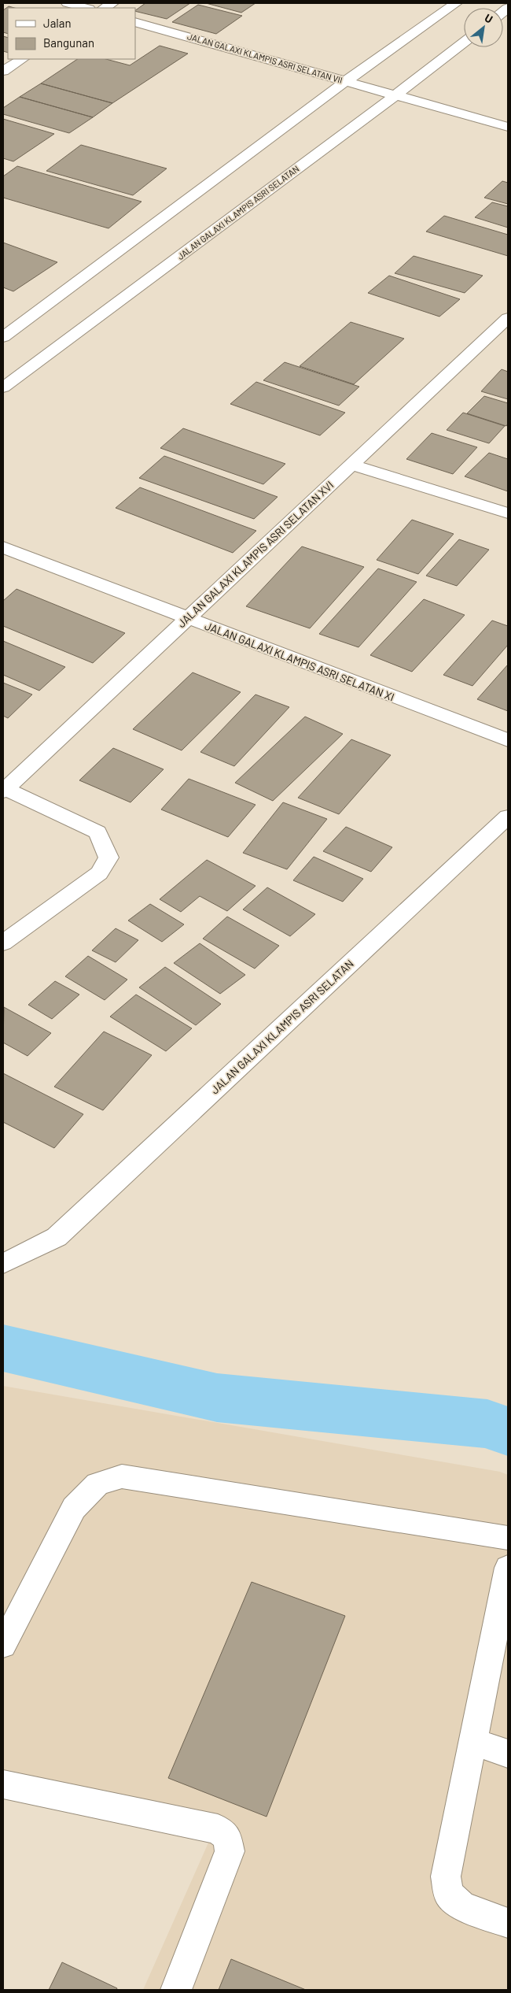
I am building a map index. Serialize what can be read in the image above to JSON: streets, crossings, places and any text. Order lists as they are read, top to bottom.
{
  "streets": {
    "street": [
      "JALAN GALAXI KLAMPIS ASRI SELATAN VII",
      "JALAN GALAXI KLAMPIS ASRI SELATAN",
      "JALAN GALAXI KLAMPIS ASRI SELATAN XVI",
      "JALAN GALAXI KLAMPIS ASRI SELATAN XI"
    ]
  },
  "crossings": [
    ["JALAN GALAXI KLAMPIS ASRI SELATAN VII", "JALAN GALAXI KLAMPIS ASRI SELATAN"],
    ["JALAN GALAXI KLAMPIS ASRI SELATAN XVI", "JALAN GALAXI KLAMPIS ASRI SELATAN XI"]
  ],
  "legend": ["Jalan", "Bangunan"],
  "north": "top right"
}
